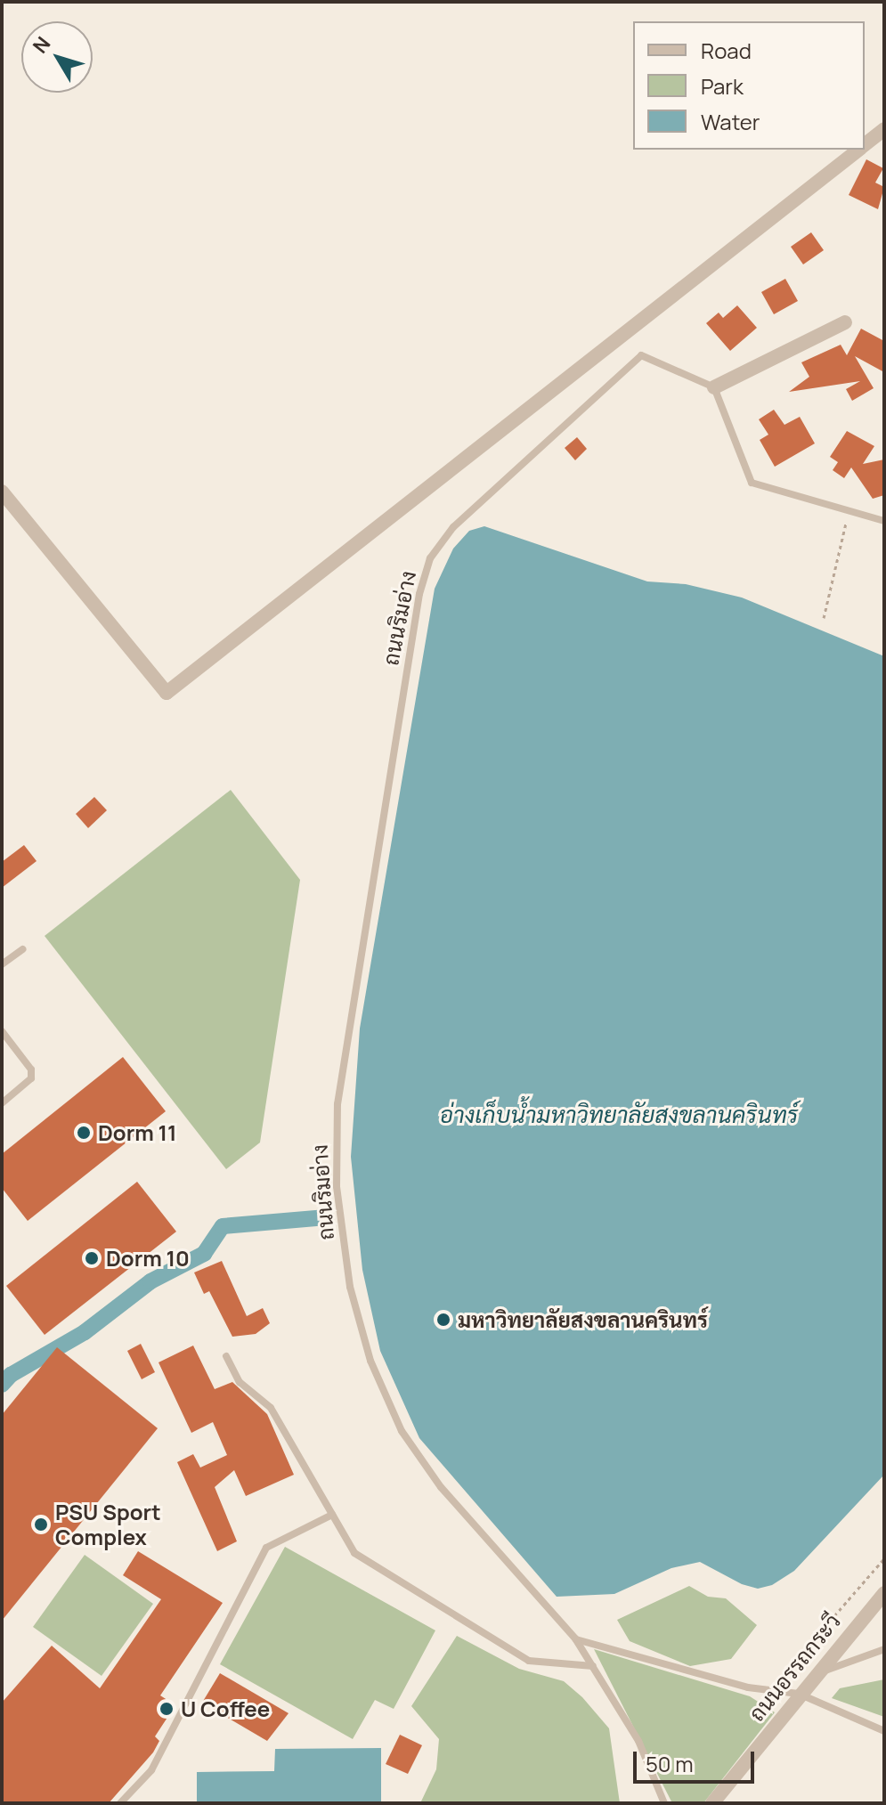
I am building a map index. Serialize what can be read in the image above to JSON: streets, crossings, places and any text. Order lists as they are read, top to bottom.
{
  "streets": {
    "street": ["ถนนอรรถกระวี"],
    "lane": ["ถนนริมอ่าง"]
  },
  "water": ["อ่างเก็บน้ำมหาวิทยาลัยสงขลานครินทร์"],
  "places": [
    "Dorm 11",
    "Dorm 10",
    "มหาวิทยาลัยสงขลานครินทร์",
    "PSU Sport Complex",
    "U Coffee"
  ],
  "legend": ["Road", "Park", "Water"],
  "scale_bar": "50 m",
  "north": "top left"
}
